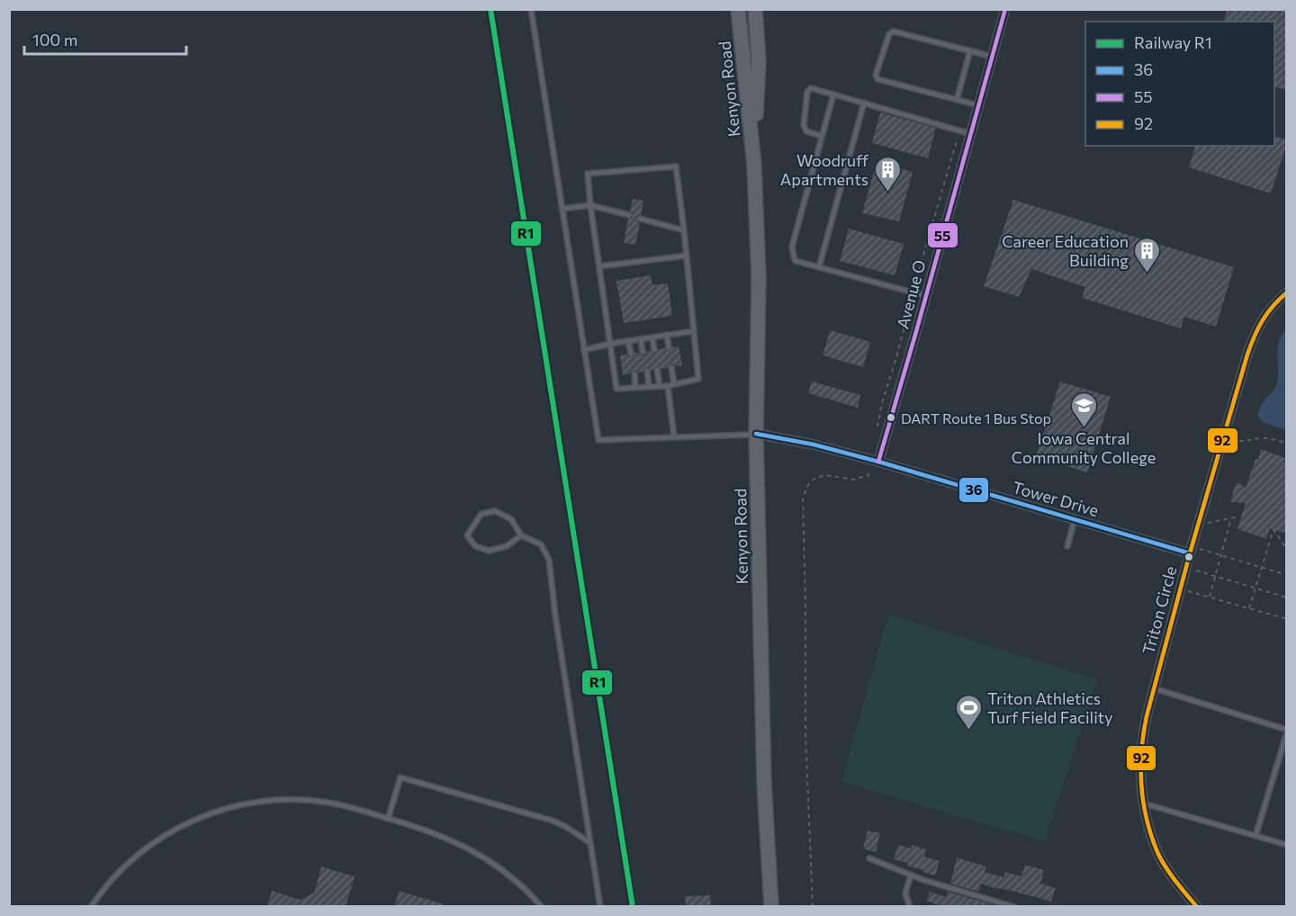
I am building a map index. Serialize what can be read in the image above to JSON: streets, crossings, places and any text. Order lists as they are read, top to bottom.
{
  "streets": {
    "main road": ["Kenyon Road"],
    "street": ["Avenue O", "Tower Drive", "Triton Circle"]
  },
  "crossings": [
    ["Kenyon Road", "Tower Drive"],
    ["Avenue O", "Tower Drive"],
    ["Tower Drive", "Triton Circle"]
  ],
  "places": {
    "building": ["Woodruff Apartments", "Career Education Building"],
    "other": ["DART Route 1 Bus Stop"],
    "school or university": ["Iowa Central Community College"],
    "sports": ["Triton Athletics Turf Field Facility"]
  },
  "lines": [
    "rail line R1",
    "transit line 55",
    "transit line 92",
    "transit line 36"
  ],
  "legend": [
    "Railway R1",
    "36",
    "55",
    "92"
  ],
  "scale_bar": "100 m"
}
